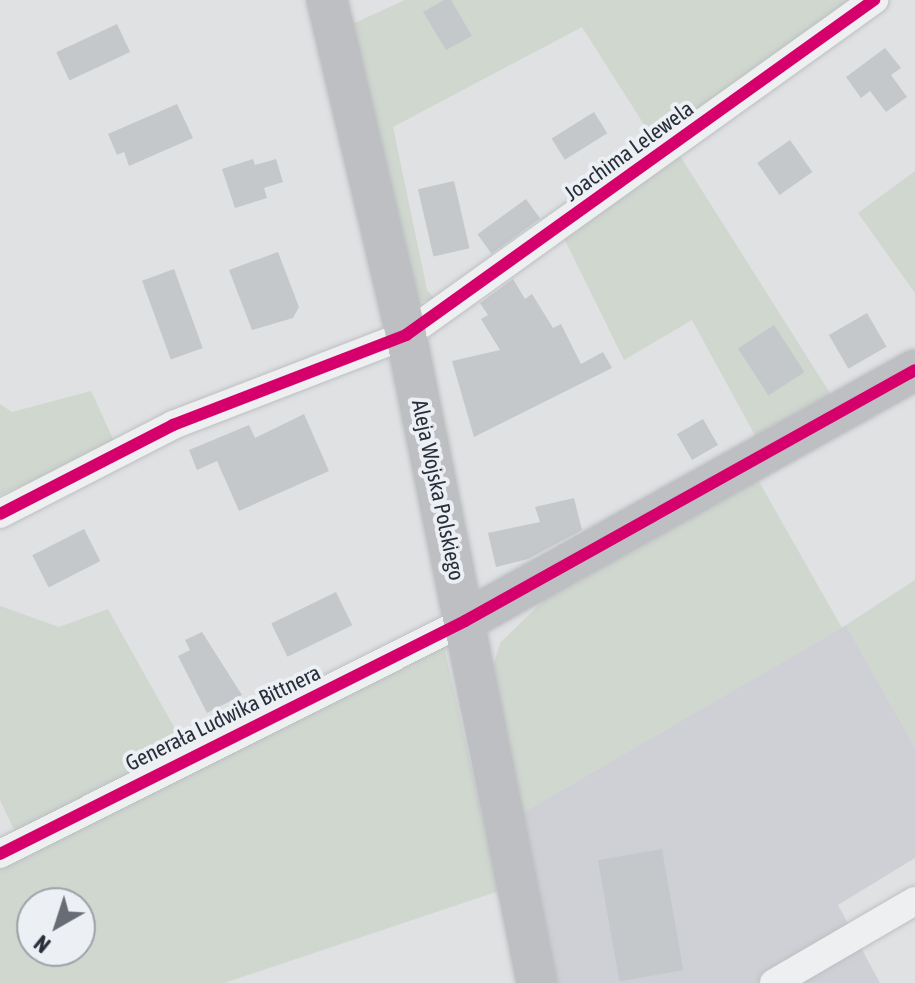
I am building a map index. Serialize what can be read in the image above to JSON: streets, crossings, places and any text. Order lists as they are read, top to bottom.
{
  "streets": {
    "street": ["Joachima Lelewela", "Aleja Wojska Polskiego", "Generała Ludwika Bittnera"]
  },
  "crossings": [
    ["Joachima Lelewela", "Aleja Wojska Polskiego"],
    ["Aleja Wojska Polskiego", "Generała Ludwika Bittnera"]
  ],
  "north": "bottom left"
}
